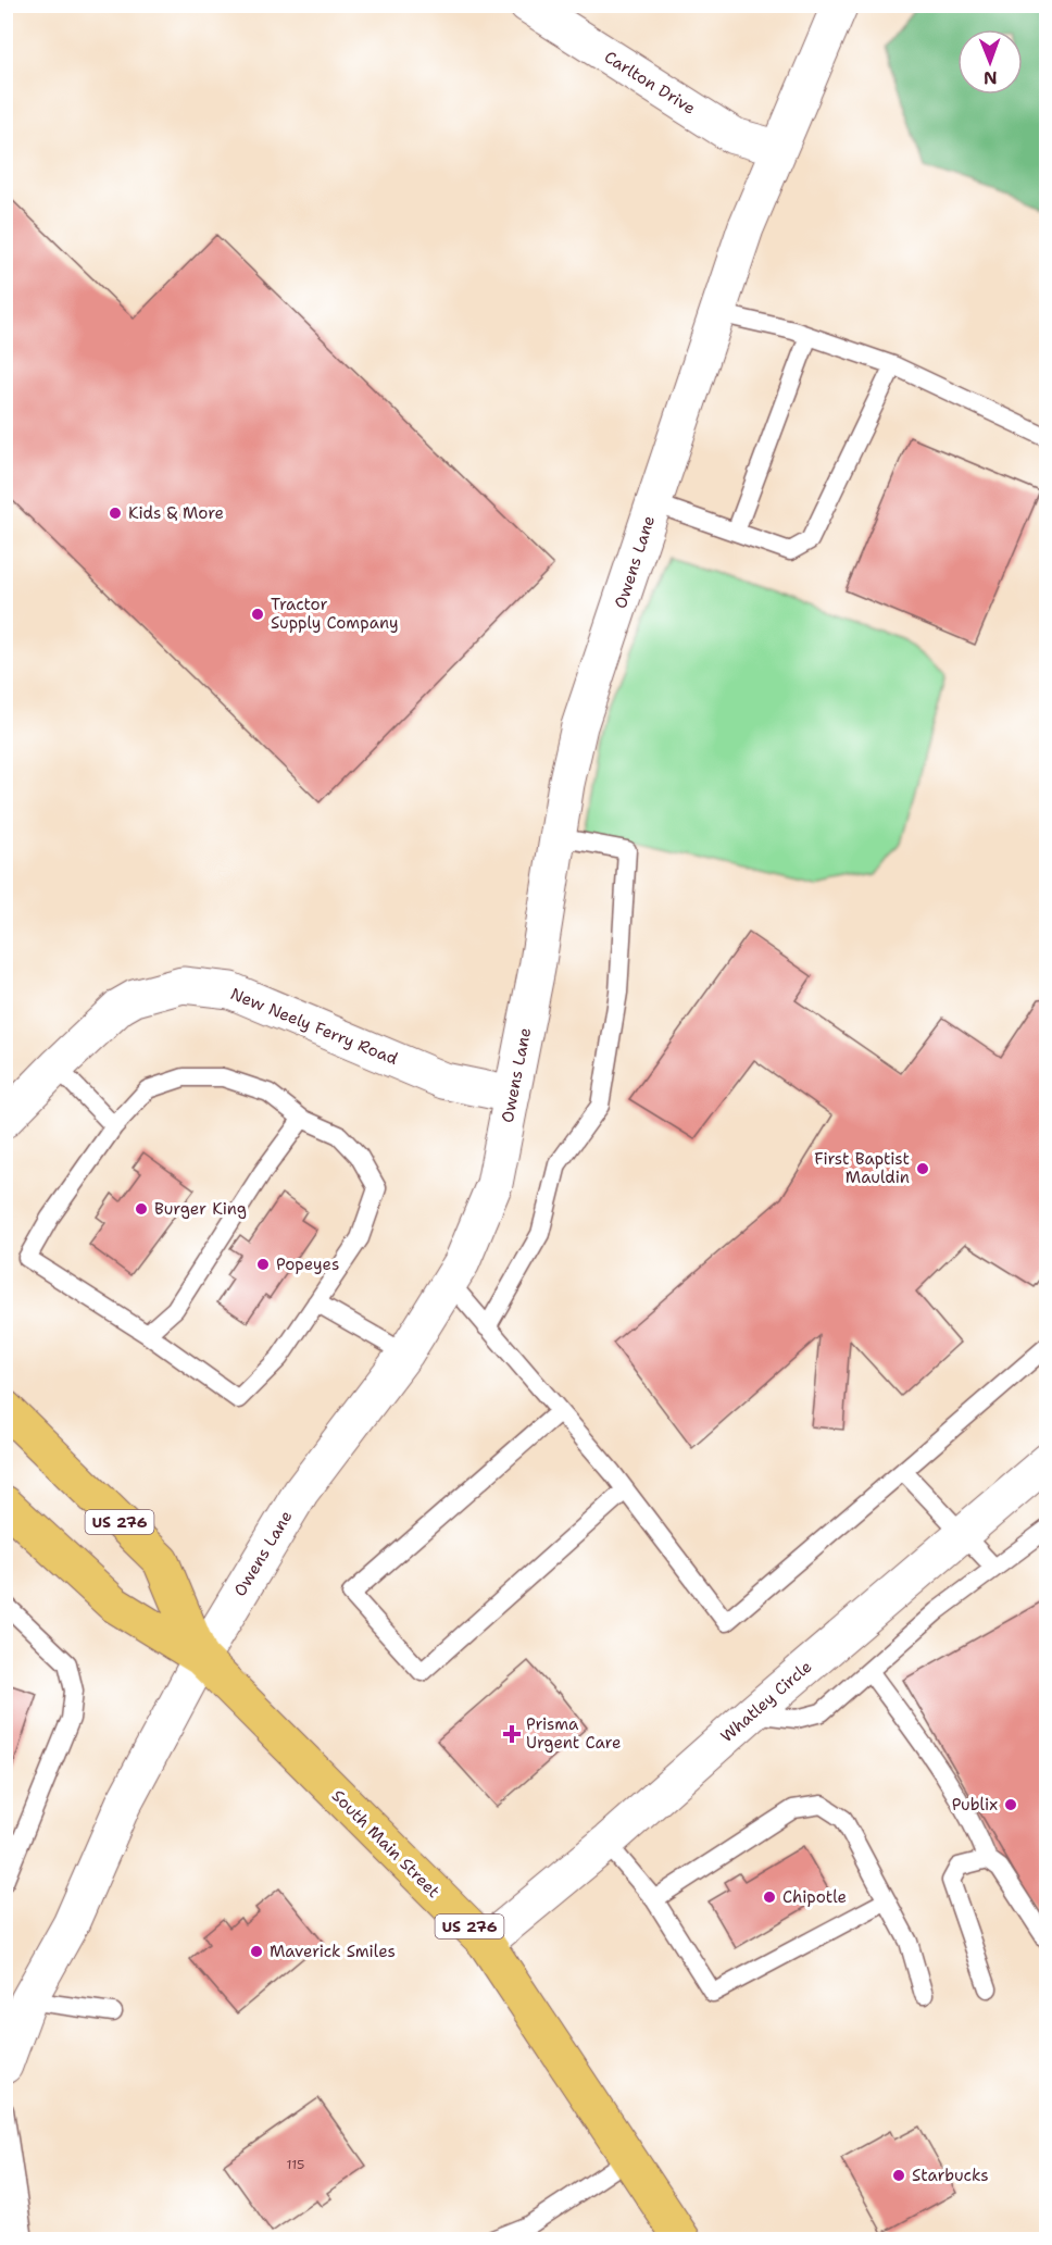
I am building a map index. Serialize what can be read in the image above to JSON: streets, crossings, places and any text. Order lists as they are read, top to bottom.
{
  "streets": {
    "main road": ["US 276", "South Main Street"],
    "street": [
      "Carlton Drive",
      "Owens Lane",
      "New Neely Ferry Road",
      "Whatley Circle"
    ]
  },
  "crossings": [
    ["Carlton Drive", "Owens Lane"],
    ["Owens Lane", "New Neely Ferry Road"],
    ["Owens Lane", "South Main Street"],
    ["Whatley Circle", "South Main Street"]
  ],
  "places": {
    "other": [
      "Kids & More",
      "Tractor Supply Company",
      "First Baptist Mauldin",
      "Burger King",
      "Popeyes",
      "Publix",
      "Chipotle",
      "Maverick Smiles",
      "Starbucks"
    ],
    "health": ["Prisma Urgent Care"]
  },
  "house_numbers": ["115"],
  "north": "bottom"
}
